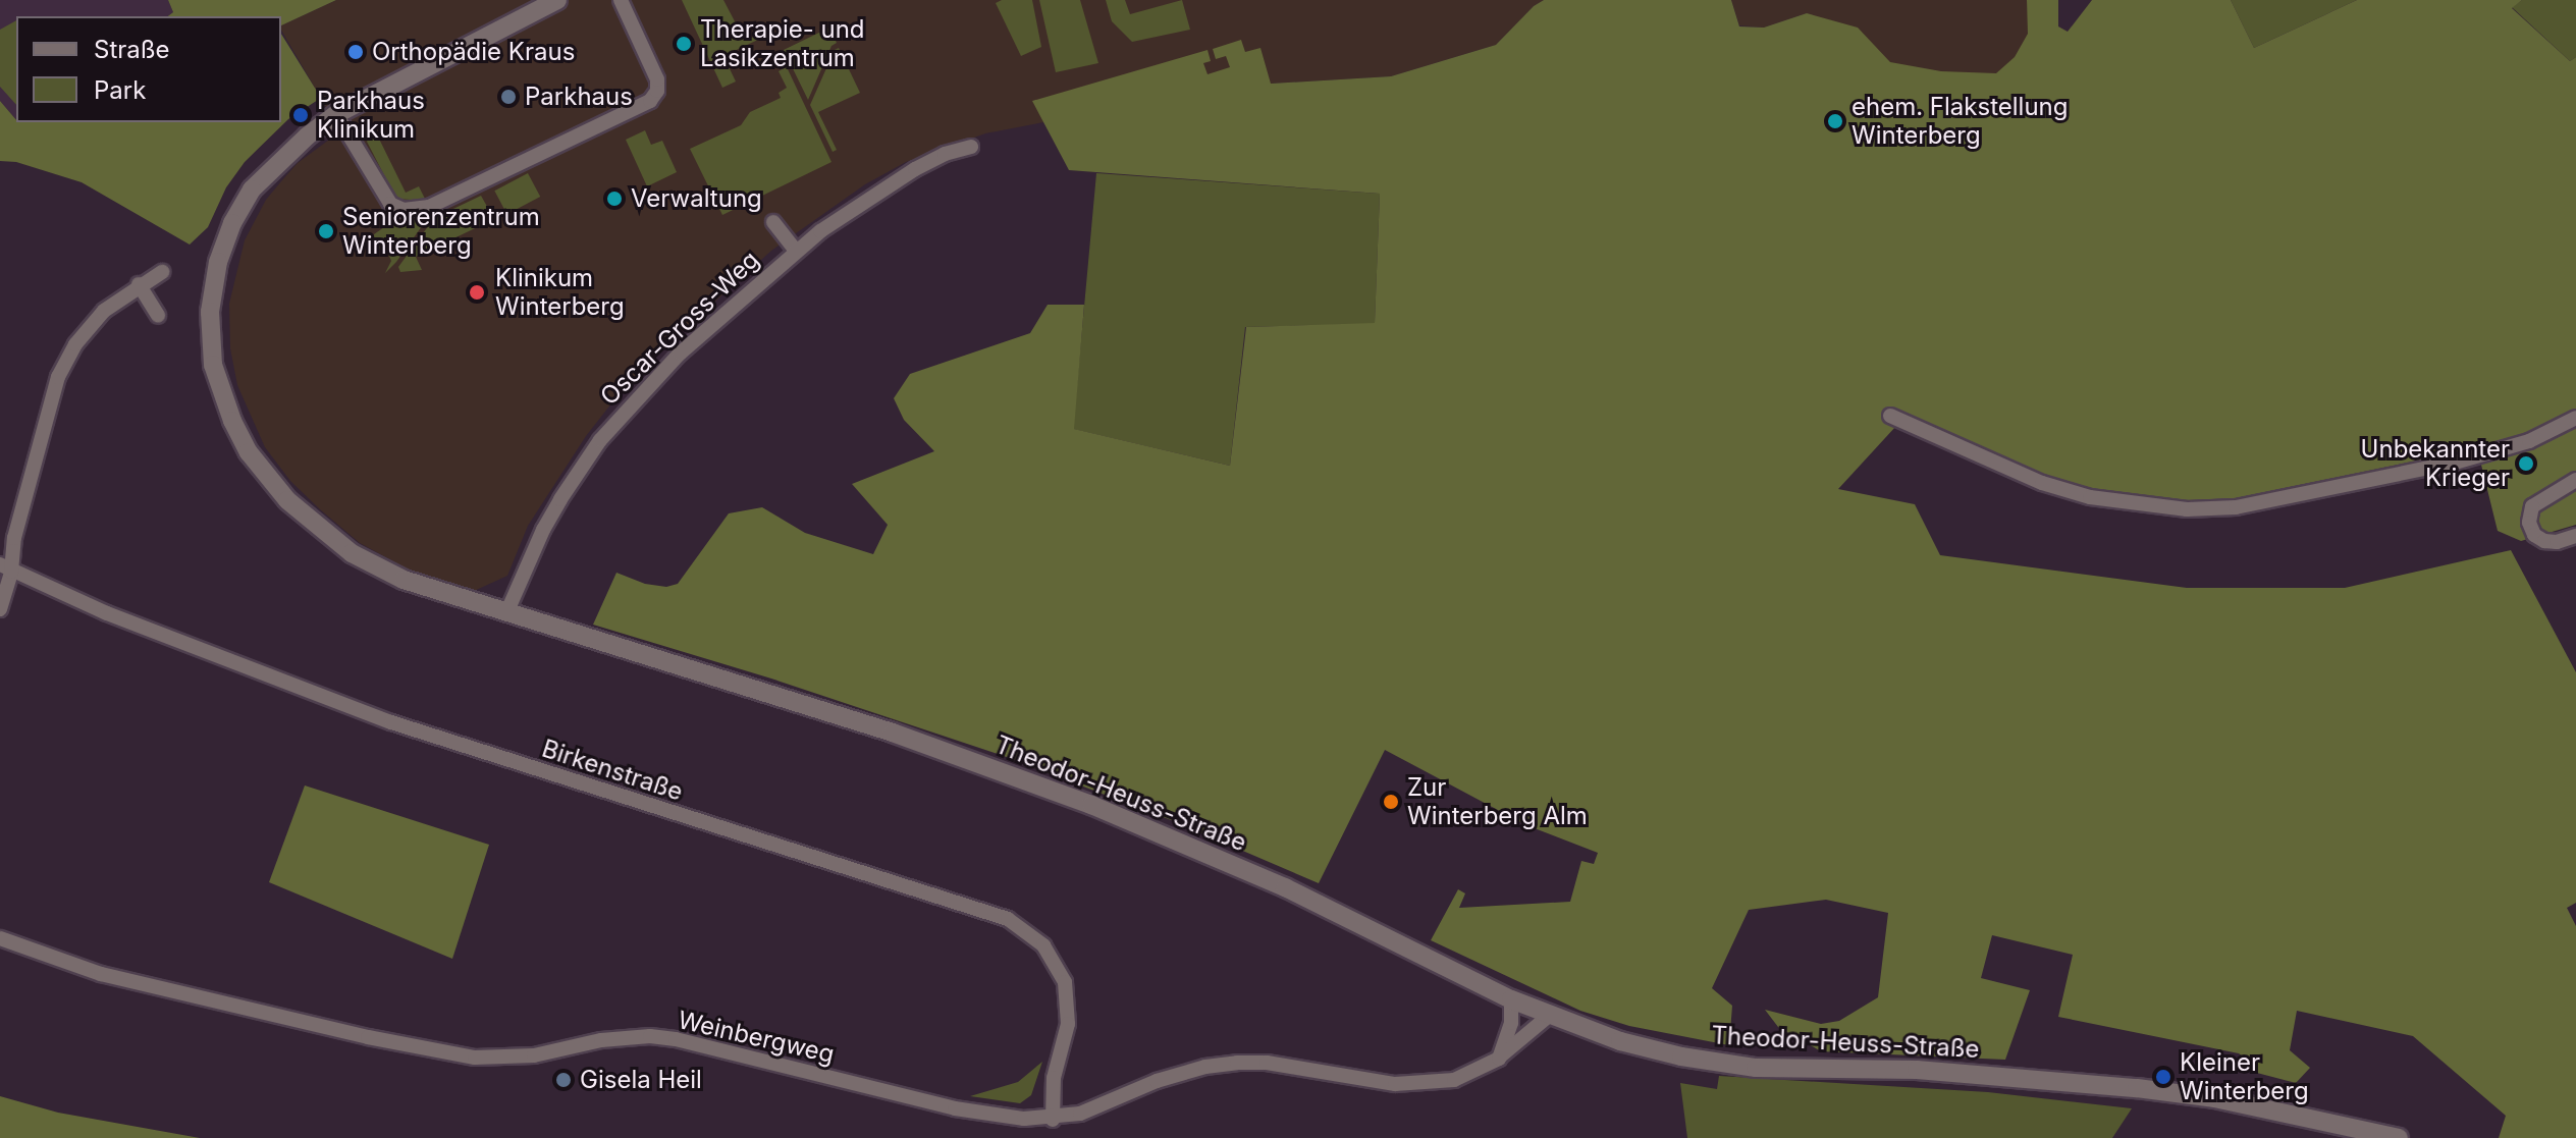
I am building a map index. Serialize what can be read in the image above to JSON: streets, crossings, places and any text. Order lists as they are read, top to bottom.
{
  "streets": {
    "street": [
      "Oscar-Gross-Weg",
      "Birkenstraße",
      "Theodor-Heuss-Straße",
      "Weinbergweg"
    ]
  },
  "crossings": [
    ["Oscar-Gross-Weg", "Theodor-Heuss-Straße"],
    ["Birkenstraße", "Weinbergweg"],
    ["Theodor-Heuss-Straße", "Weinbergweg"]
  ],
  "places": [
    "Therapie- und Lasikzentrum",
    "Orthopädie Kraus",
    "Parkhaus",
    "Parkhaus Klinikum",
    "ehem. Flakstellung Winterberg",
    "Verwaltung",
    "Seniorenzentrum Winterberg",
    "Klinikum Winterberg",
    "Unbekannter Krieger",
    "Zur Winterberg Alm",
    "Kleiner Winterberg",
    "Gisela Heil"
  ],
  "legend": ["Straße", "Park"]
}
